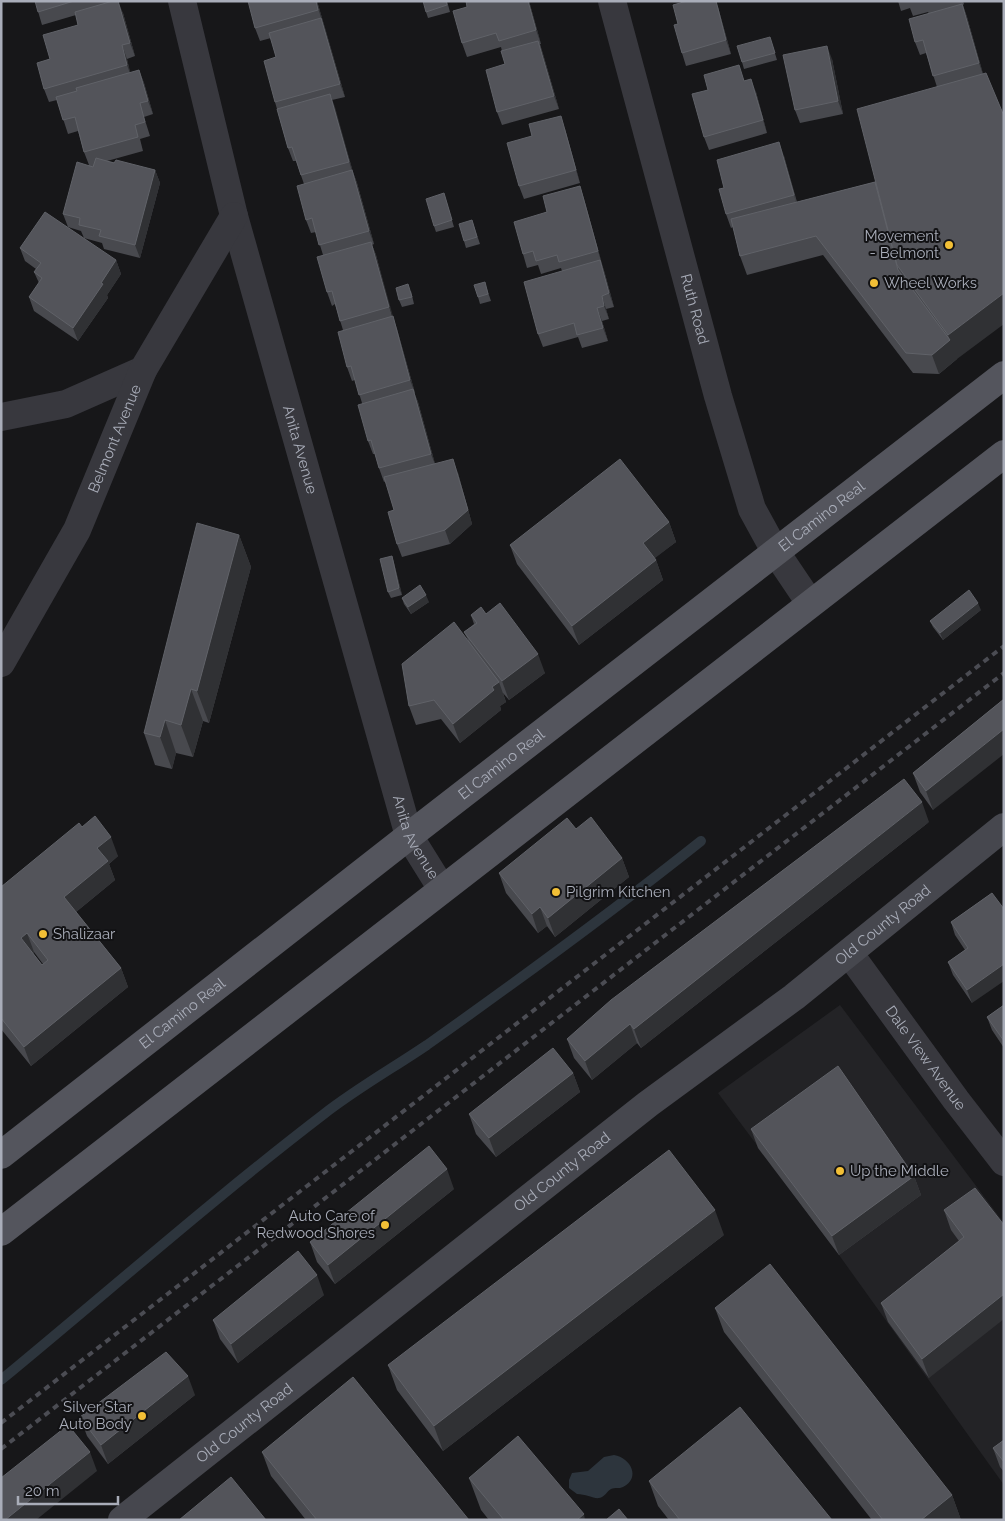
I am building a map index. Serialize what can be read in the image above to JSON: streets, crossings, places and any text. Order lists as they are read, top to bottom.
{
  "streets": {
    "main road": ["El Camino Real"],
    "street": [
      "Ruth Road",
      "Belmont Avenue",
      "Anita Avenue",
      "Old County Road",
      "Dale View Avenue"
    ]
  },
  "crossings": [
    ["Ruth Road", "El Camino Real"],
    ["Belmont Avenue", "Anita Avenue"],
    ["Anita Avenue", "El Camino Real"],
    ["Old County Road", "Dale View Avenue"]
  ],
  "places": [
    "Movement - Belmont",
    "Wheel Works",
    "Pilgrim Kitchen",
    "Shalizaar",
    "Up the Middle",
    "Auto Care of Redwood Shores",
    "Silver Star Auto Body"
  ],
  "scale_bar": "20 m"
}
